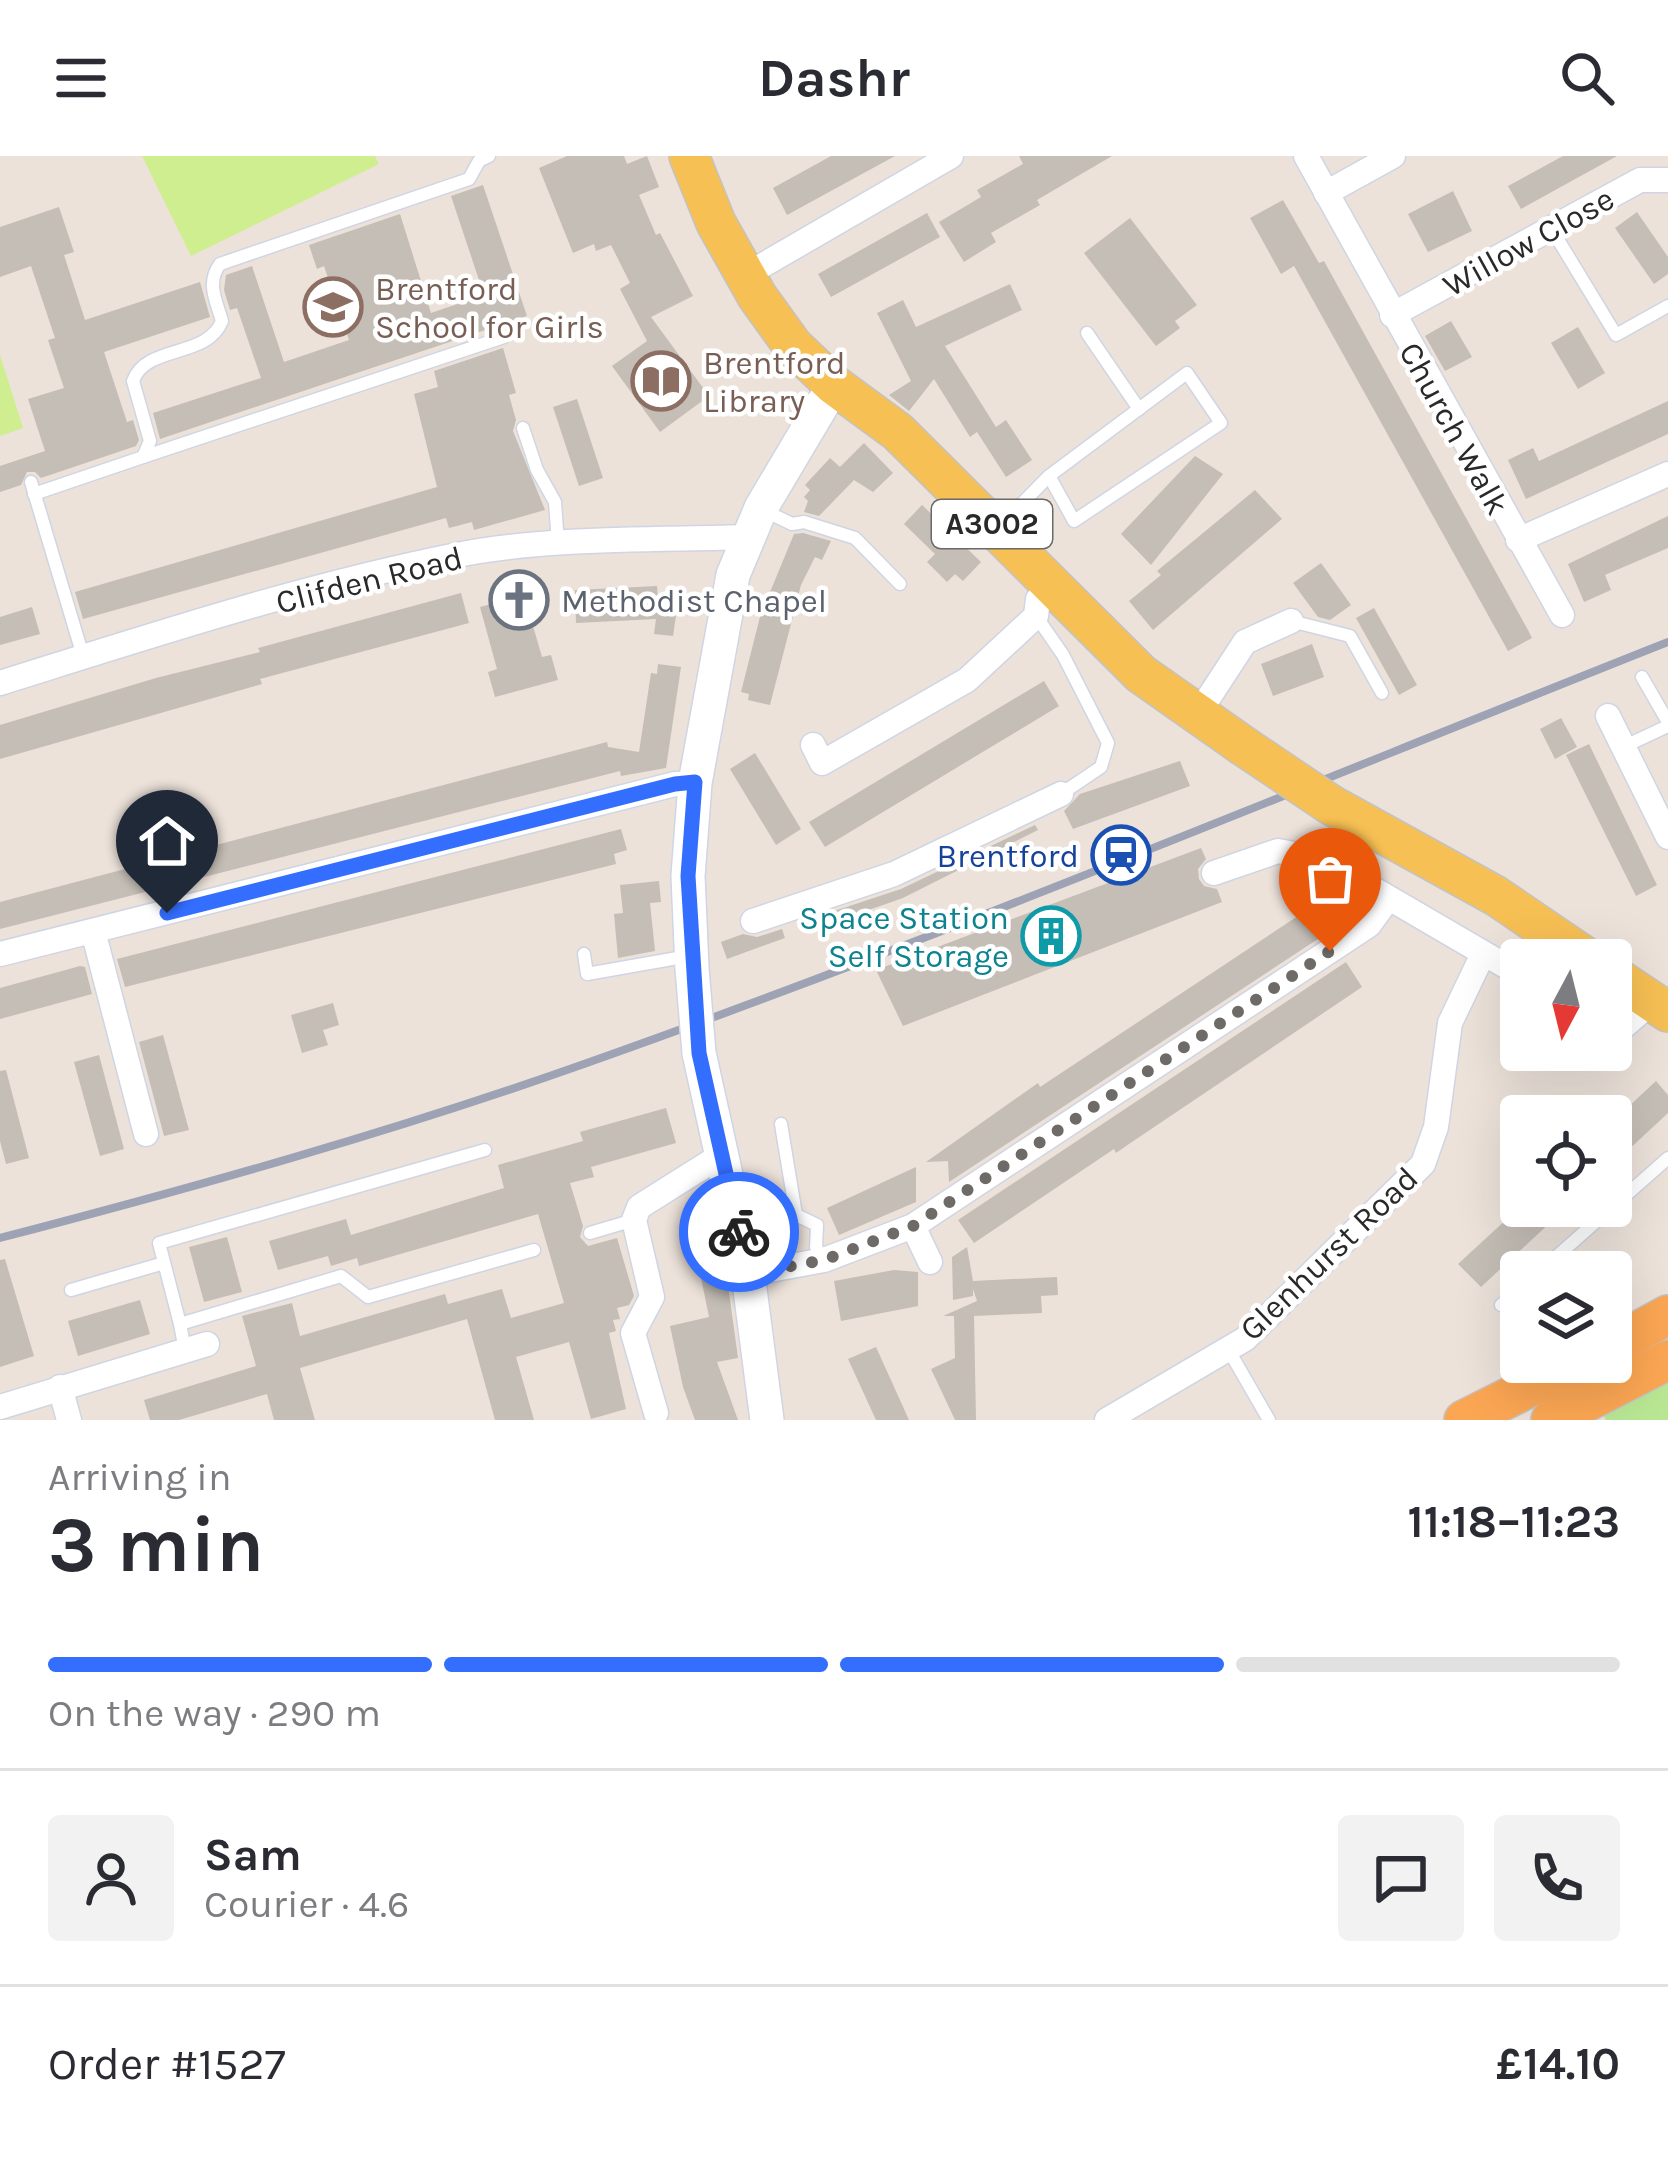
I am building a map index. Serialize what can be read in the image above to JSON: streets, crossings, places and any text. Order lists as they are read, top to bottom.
{
  "streets": {
    "main road": ["A3002"],
    "street": [
      "Willow Close",
      "Church Walk",
      "Clifden Road",
      "Glenhurst Road"
    ]
  },
  "crossings": [
    ["Willow Close", "Church Walk"]
  ],
  "places": {
    "school or university": ["Brentford School for Girls"],
    "library": ["Brentford Library"],
    "church": ["Methodist Chapel"],
    "station": ["Brentford"],
    "building": ["Space Station Self Storage"]
  },
  "north": "bottom",
  "page": {
    "header": "Dashr",
    "heading": ["3 min", "Arriving in", "11:18–11:23"],
    "panel": [
      "Sam",
      "Courier · 4.6",
      "Order #1527",
      "£14.10"
    ],
    "bar": "On the way · 290 m"
  }
}
